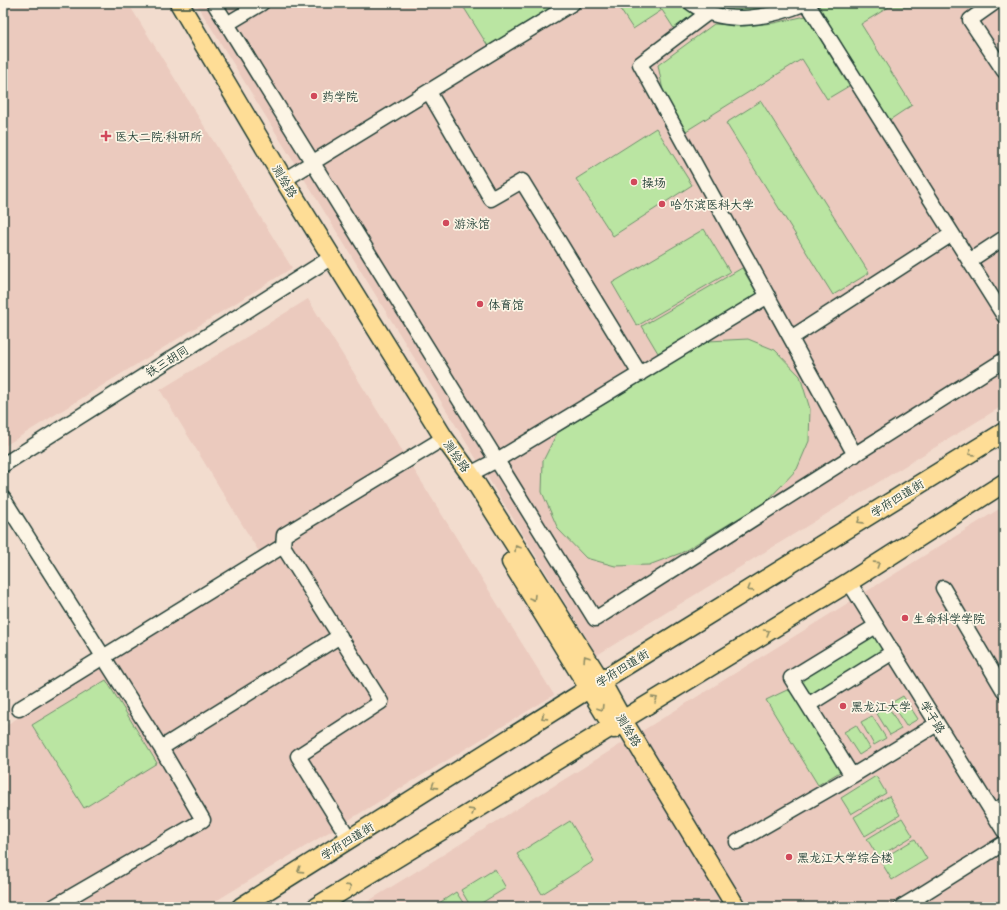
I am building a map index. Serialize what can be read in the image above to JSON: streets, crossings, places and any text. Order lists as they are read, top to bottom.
{
  "streets": {
    "main road": ["测绘路", "学府四道街"],
    "street": ["铁三胡同", "学子路"]
  },
  "crossings": [
    ["测绘路", "铁三胡同"],
    ["测绘路", "学府四道街"]
  ],
  "places": {
    "other": [
      "药学院",
      "操场",
      "哈尔滨医科大学",
      "游泳馆",
      "体育馆",
      "生命科学学院",
      "黑龙江大学",
      "黑龙江大学综合楼"
    ],
    "health": ["医大二院·科研所"]
  }
}
